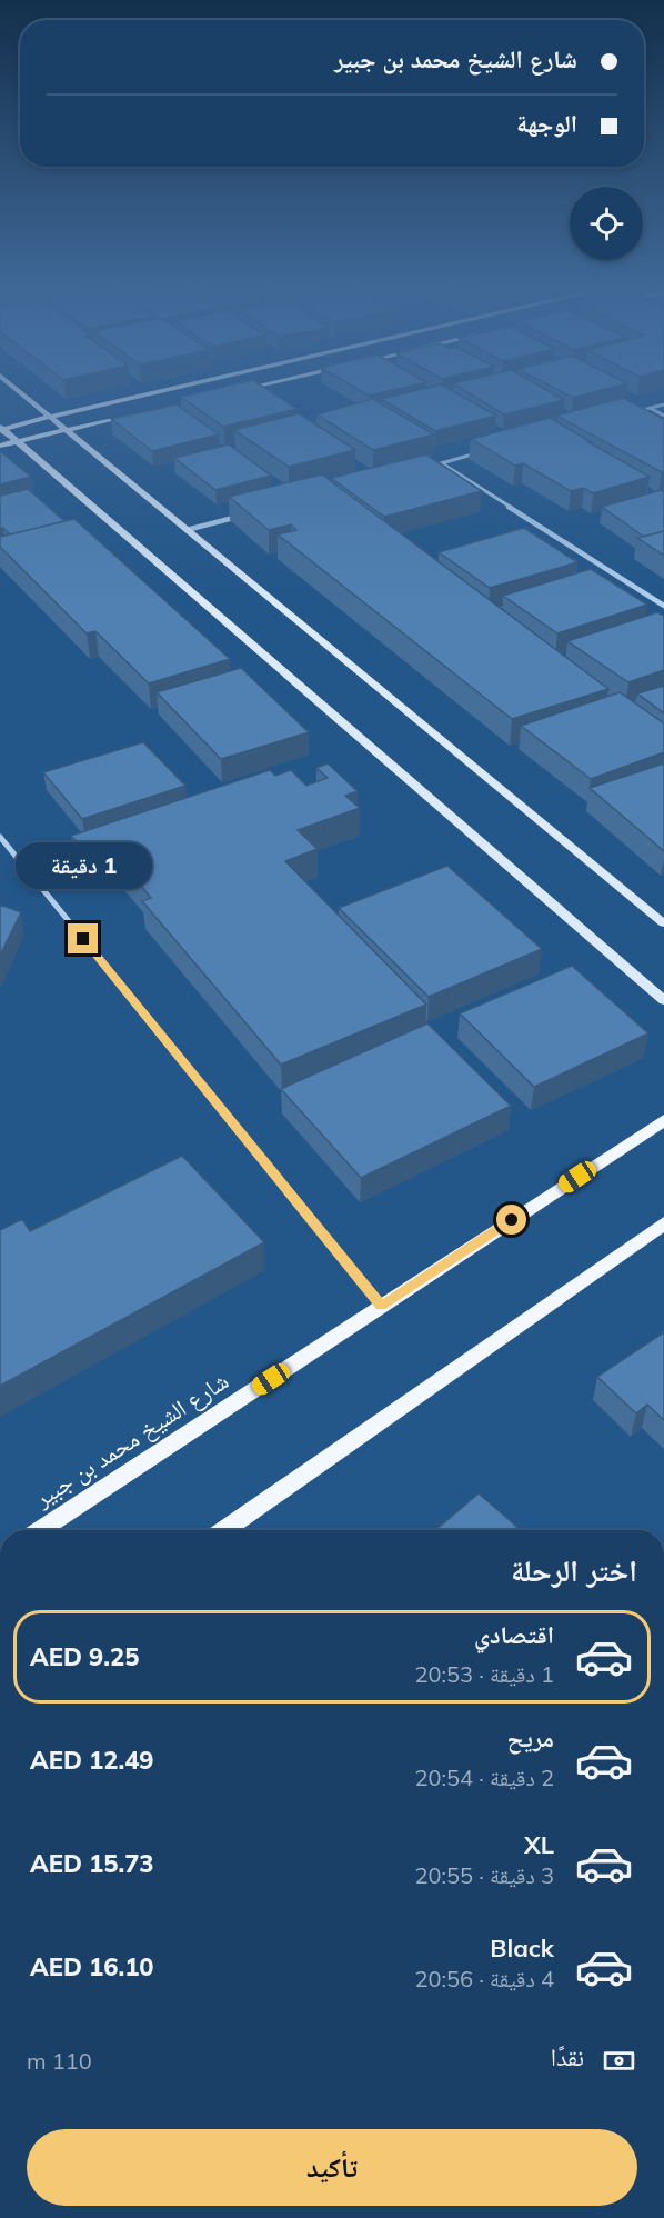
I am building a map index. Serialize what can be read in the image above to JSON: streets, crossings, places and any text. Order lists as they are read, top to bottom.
{
  "streets": {
    "main road": ["شارع الشيخ محمد بن جبير"]
  },
  "page": {
    "banner": ["شارع الشيخ محمد بن جبير", "الوجهة"],
    "bubble": "1 دقيقة",
    "heading": "اختر الرحلة",
    "list": [
      {
        "name": "اقتصادي",
        "note": "1 دقيقة · 20:53",
        "value": "AED 9.25"
      },
      {
        "name": "مريح",
        "note": "2 دقيقة · 20:54",
        "value": "AED 12.49"
      },
      {
        "name": "XL",
        "note": "3 دقيقة · 20:55",
        "value": "AED 15.73"
      },
      {
        "name": "Black",
        "note": "4 دقيقة · 20:56",
        "value": "AED 16.10"
      }
    ],
    "pay": ["نقدًا", "110 m"],
    "buttons": "تأكيد"
  }
}
